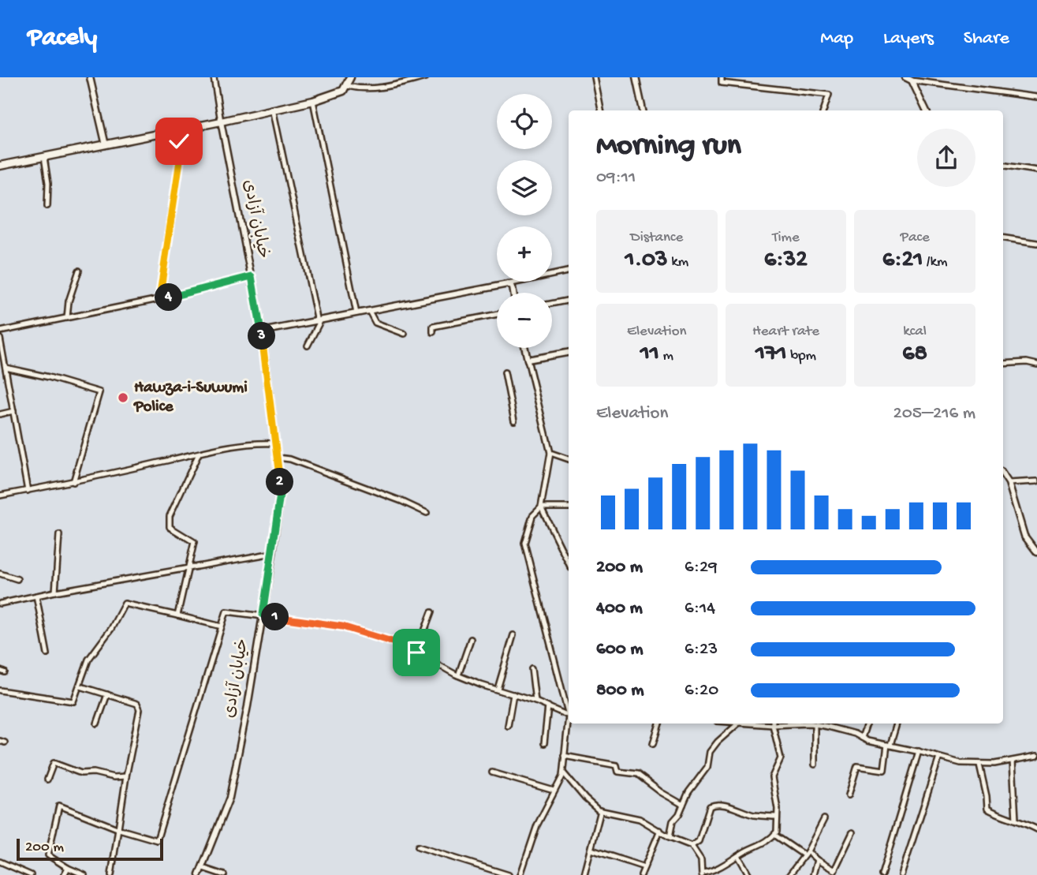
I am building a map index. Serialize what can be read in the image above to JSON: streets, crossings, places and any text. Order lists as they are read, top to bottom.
{
  "streets": {
    "street": ["خیابان آزادی"]
  },
  "places": ["Hawza-i-Suwumi Police"],
  "scale_bar": "200 m",
  "page": {
    "header": "Pacely",
    "nav": ["Map", "Layers", "Share"],
    "map_buttons": ["+", "−"],
    "heading": ["Morning run", "09:11"],
    "stats": [
      ["Distance", "1.03 km"],
      ["Time", "6:32"],
      ["Pace", "6:21 /km"],
      ["Elevation", "11 m"],
      ["Heart rate", "171 bpm"],
      ["kcal", "68"]
    ],
    "pins": [
      "4",
      "3",
      "2",
      "1"
    ],
    "chart": ["Elevation", "205–216 m"],
    "list": [
      {
        "name": "200 m",
        "note": "6:29"
      },
      {
        "name": "400 m",
        "note": "6:14"
      },
      {
        "name": "600 m",
        "note": "6:23"
      },
      {
        "name": "800 m",
        "note": "6:20"
      }
    ],
    "scale": "200 m"
  }
}
